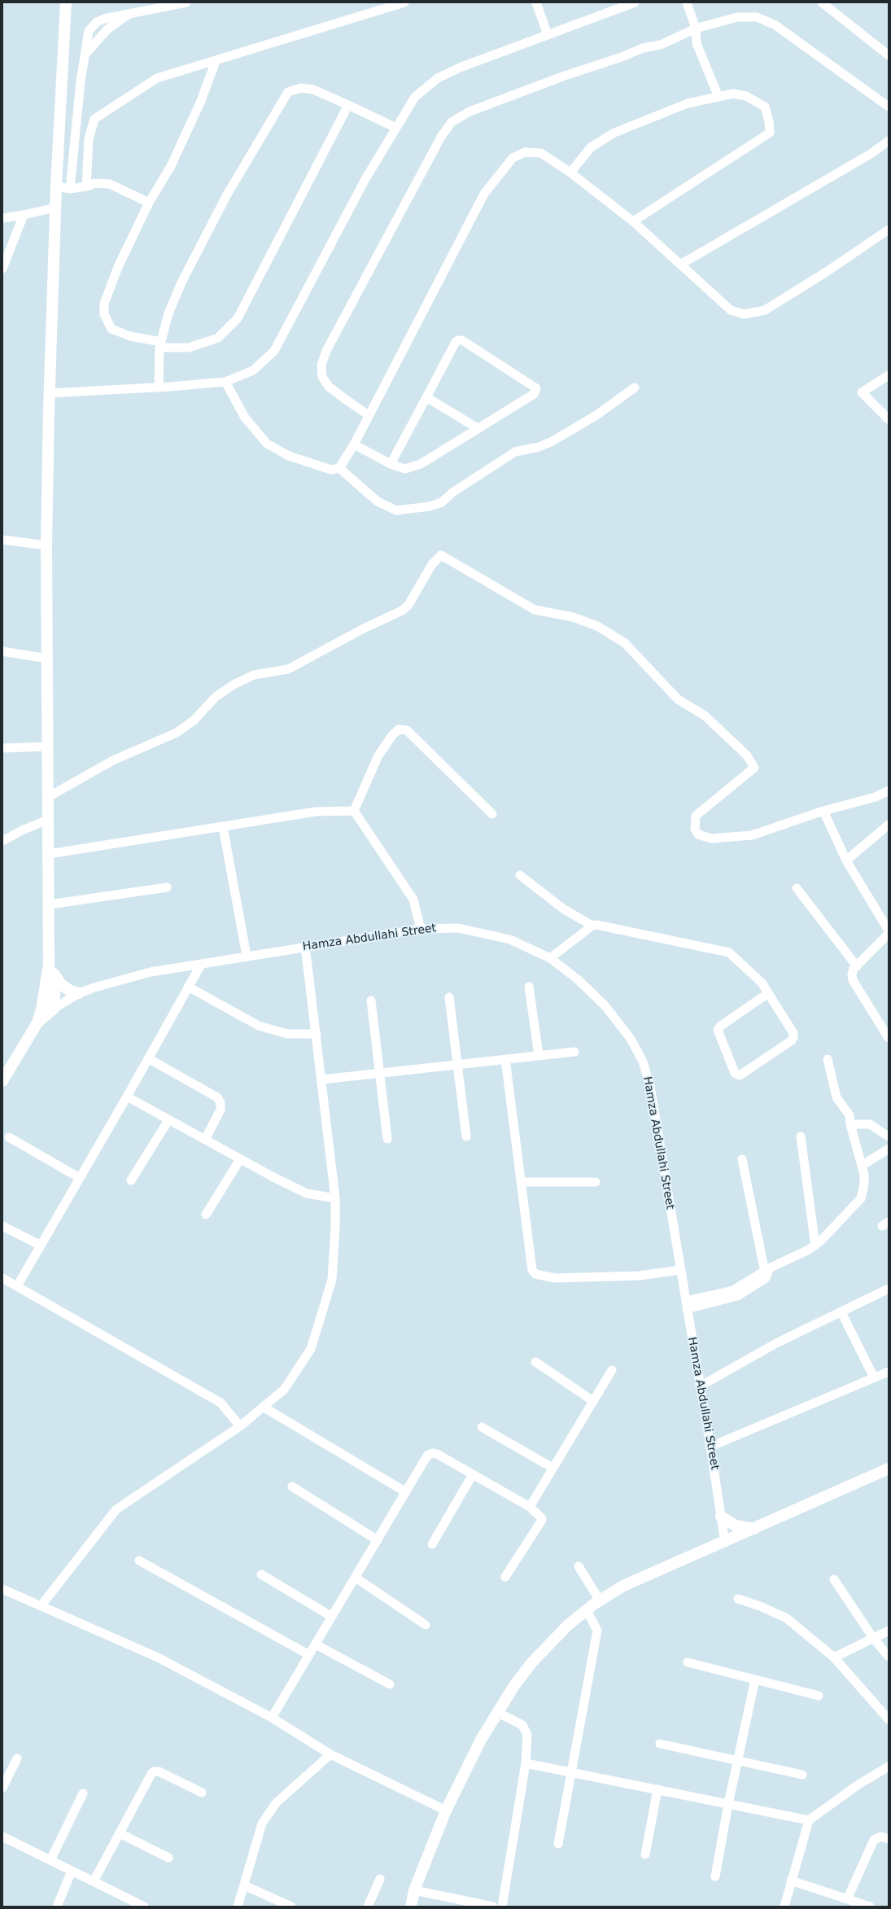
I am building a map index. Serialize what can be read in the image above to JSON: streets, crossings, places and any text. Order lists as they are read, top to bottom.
{
  "streets": {
    "street": ["Hamza Abdullahi Street"]
  }
}
